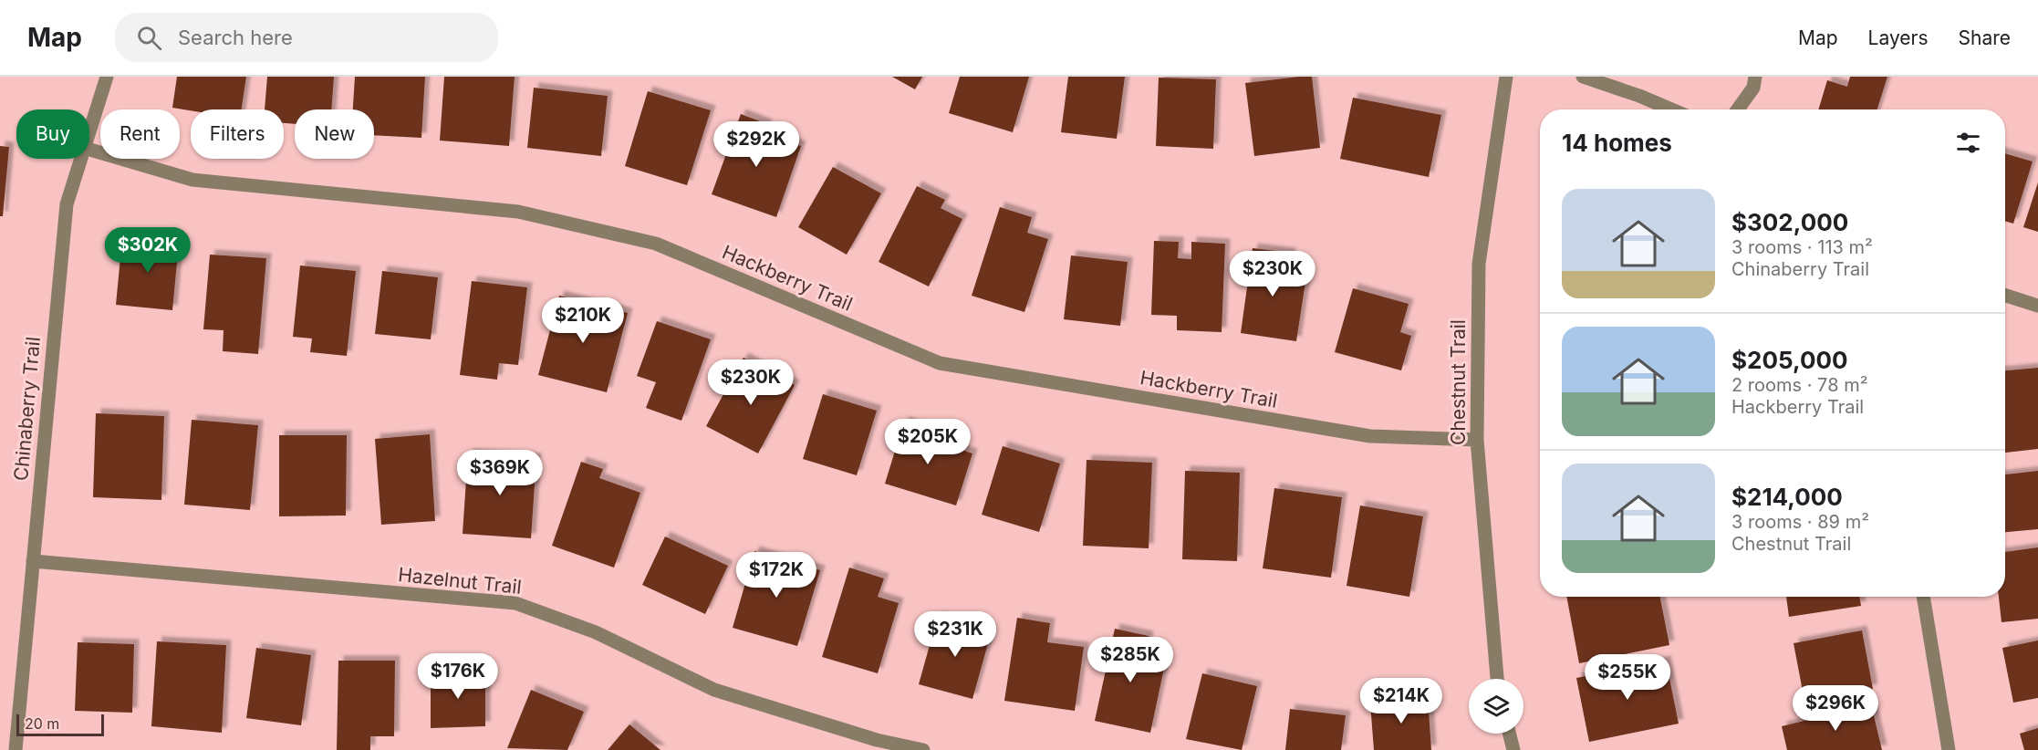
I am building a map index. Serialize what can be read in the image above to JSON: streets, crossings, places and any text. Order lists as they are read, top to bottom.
{
  "streets": {
    "street": [
      "Hackberry Trail",
      "Chestnut Trail",
      "Chinaberry Trail",
      "Hazelnut Trail"
    ]
  },
  "crossings": [
    ["Hackberry Trail", "Chestnut Trail"],
    ["Chinaberry Trail", "Hazelnut Trail"]
  ],
  "scale_bar": "20 m",
  "page": {
    "header": "Map",
    "search": "Search here",
    "nav": ["Map", "Layers", "Share"],
    "chip": [
      "Buy",
      "Rent",
      "Filters",
      "New"
    ],
    "heading": "14 homes",
    "price": [
      "$292K",
      "$302K",
      "$230K",
      "$210K",
      "$230K",
      "$205K",
      "$369K",
      "$172K",
      "$231K",
      "$285K",
      "$176K",
      "$255K",
      "$214K",
      "$296K"
    ],
    "list": [
      {
        "name": "$302,000",
        "note": "3 rooms · 113 m² · Chinaberry Trail"
      },
      {
        "name": "$205,000",
        "note": "2 rooms · 78 m² · Hackberry Trail"
      },
      {
        "name": "$214,000",
        "note": "3 rooms · 89 m² · Chestnut Trail"
      }
    ],
    "scale": "20 m"
  }
}
